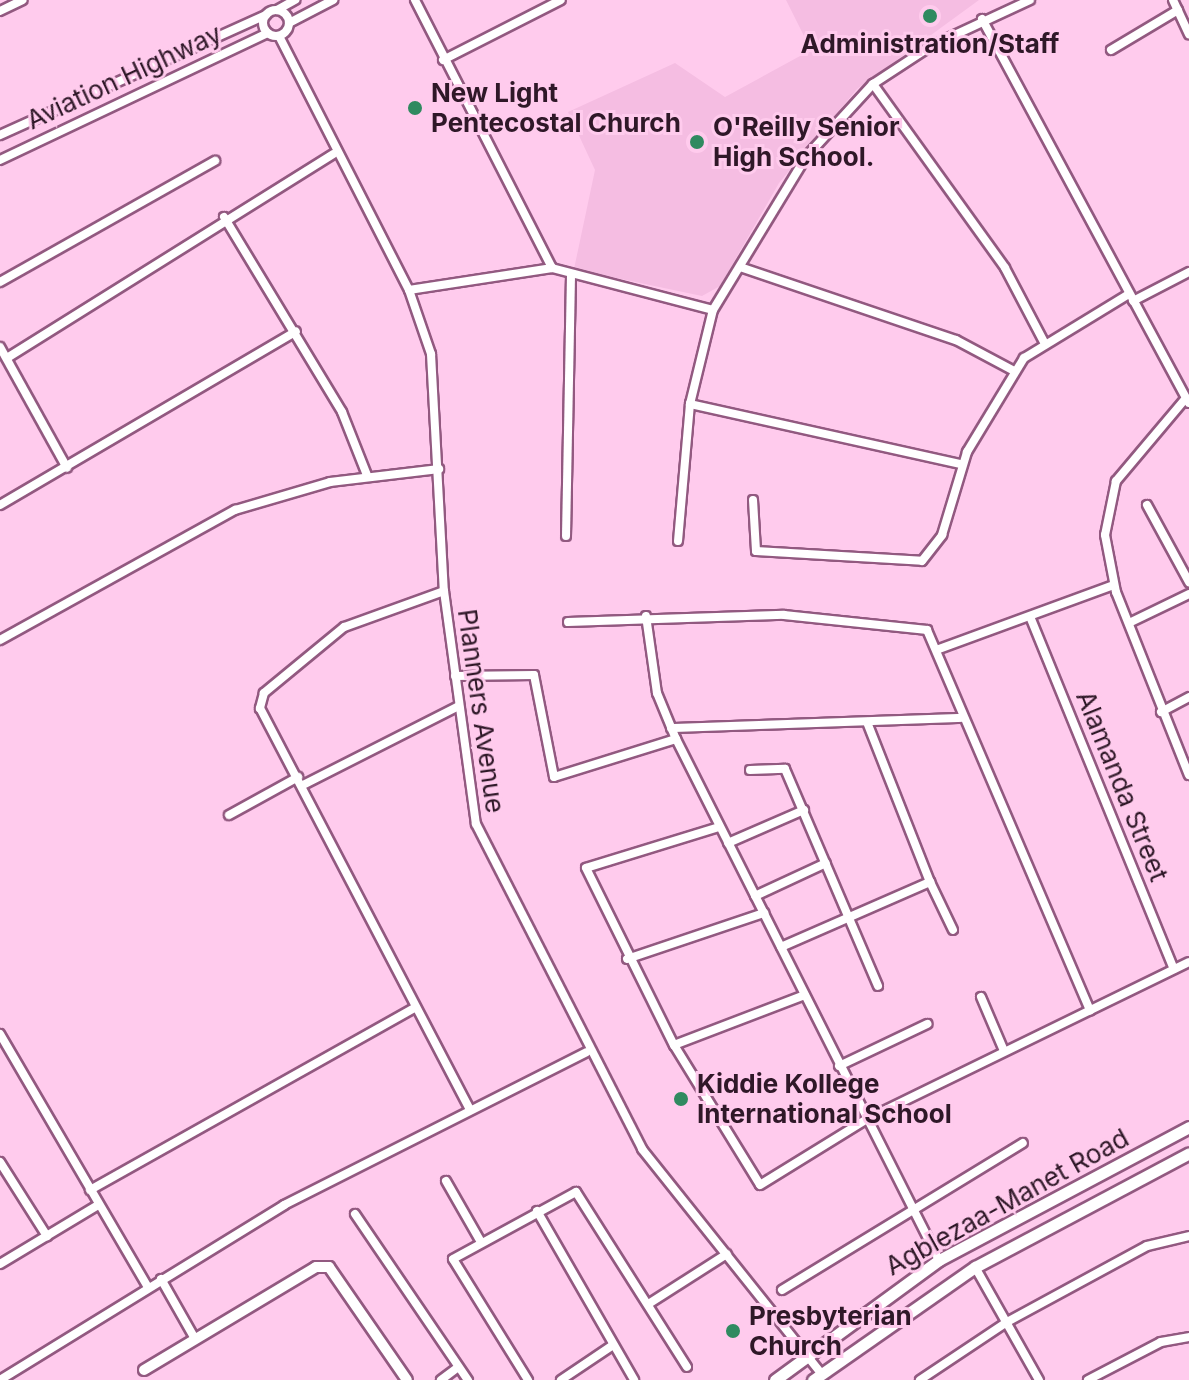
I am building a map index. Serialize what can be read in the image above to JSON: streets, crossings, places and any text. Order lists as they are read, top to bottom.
{
  "streets": {
    "main road": ["Agblezaa-Manet Road"],
    "street": ["Aviation Highway", "Planners Avenue", "Alamanda Street"]
  },
  "crossings": [
    ["Planners Avenue", "Agblezaa-Manet Road"]
  ],
  "places": [
    "Administration/Staff",
    "New Light Pentecostal Church",
    "O'Reilly Senior High School.",
    "Kiddie Kollege International School",
    "Presbyterian Church"
  ]
}
